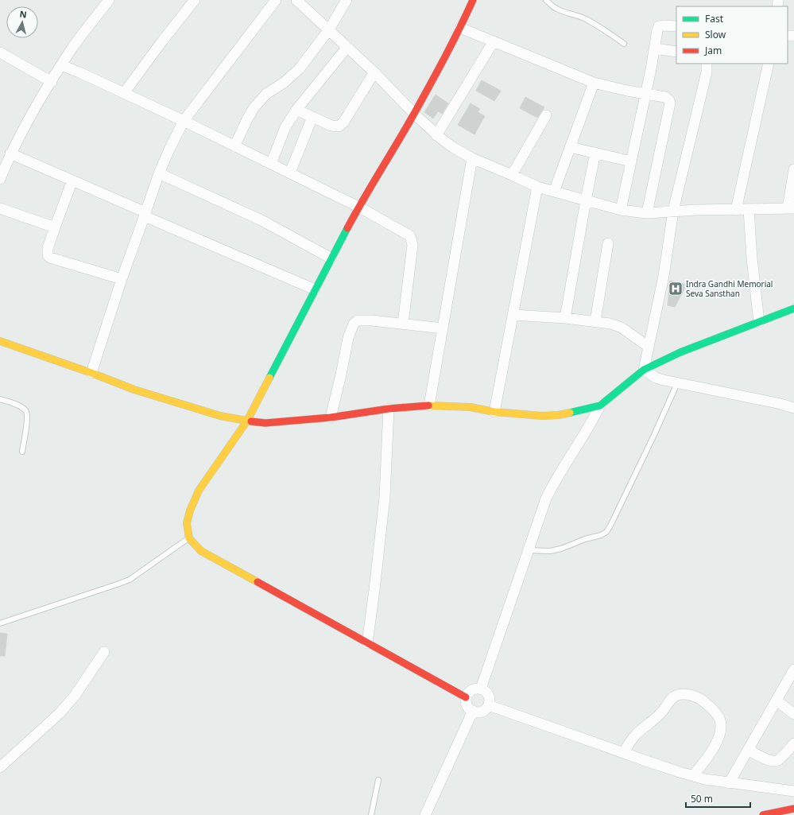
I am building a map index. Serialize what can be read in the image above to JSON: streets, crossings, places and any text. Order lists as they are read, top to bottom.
{
  "places": {
    "hospital": ["Indra Gandhi Memorial Seva Sansthan"]
  },
  "legend": ["Fast", "Slow", "Jam"],
  "scale_bar": "50 m",
  "north": "top"
}
